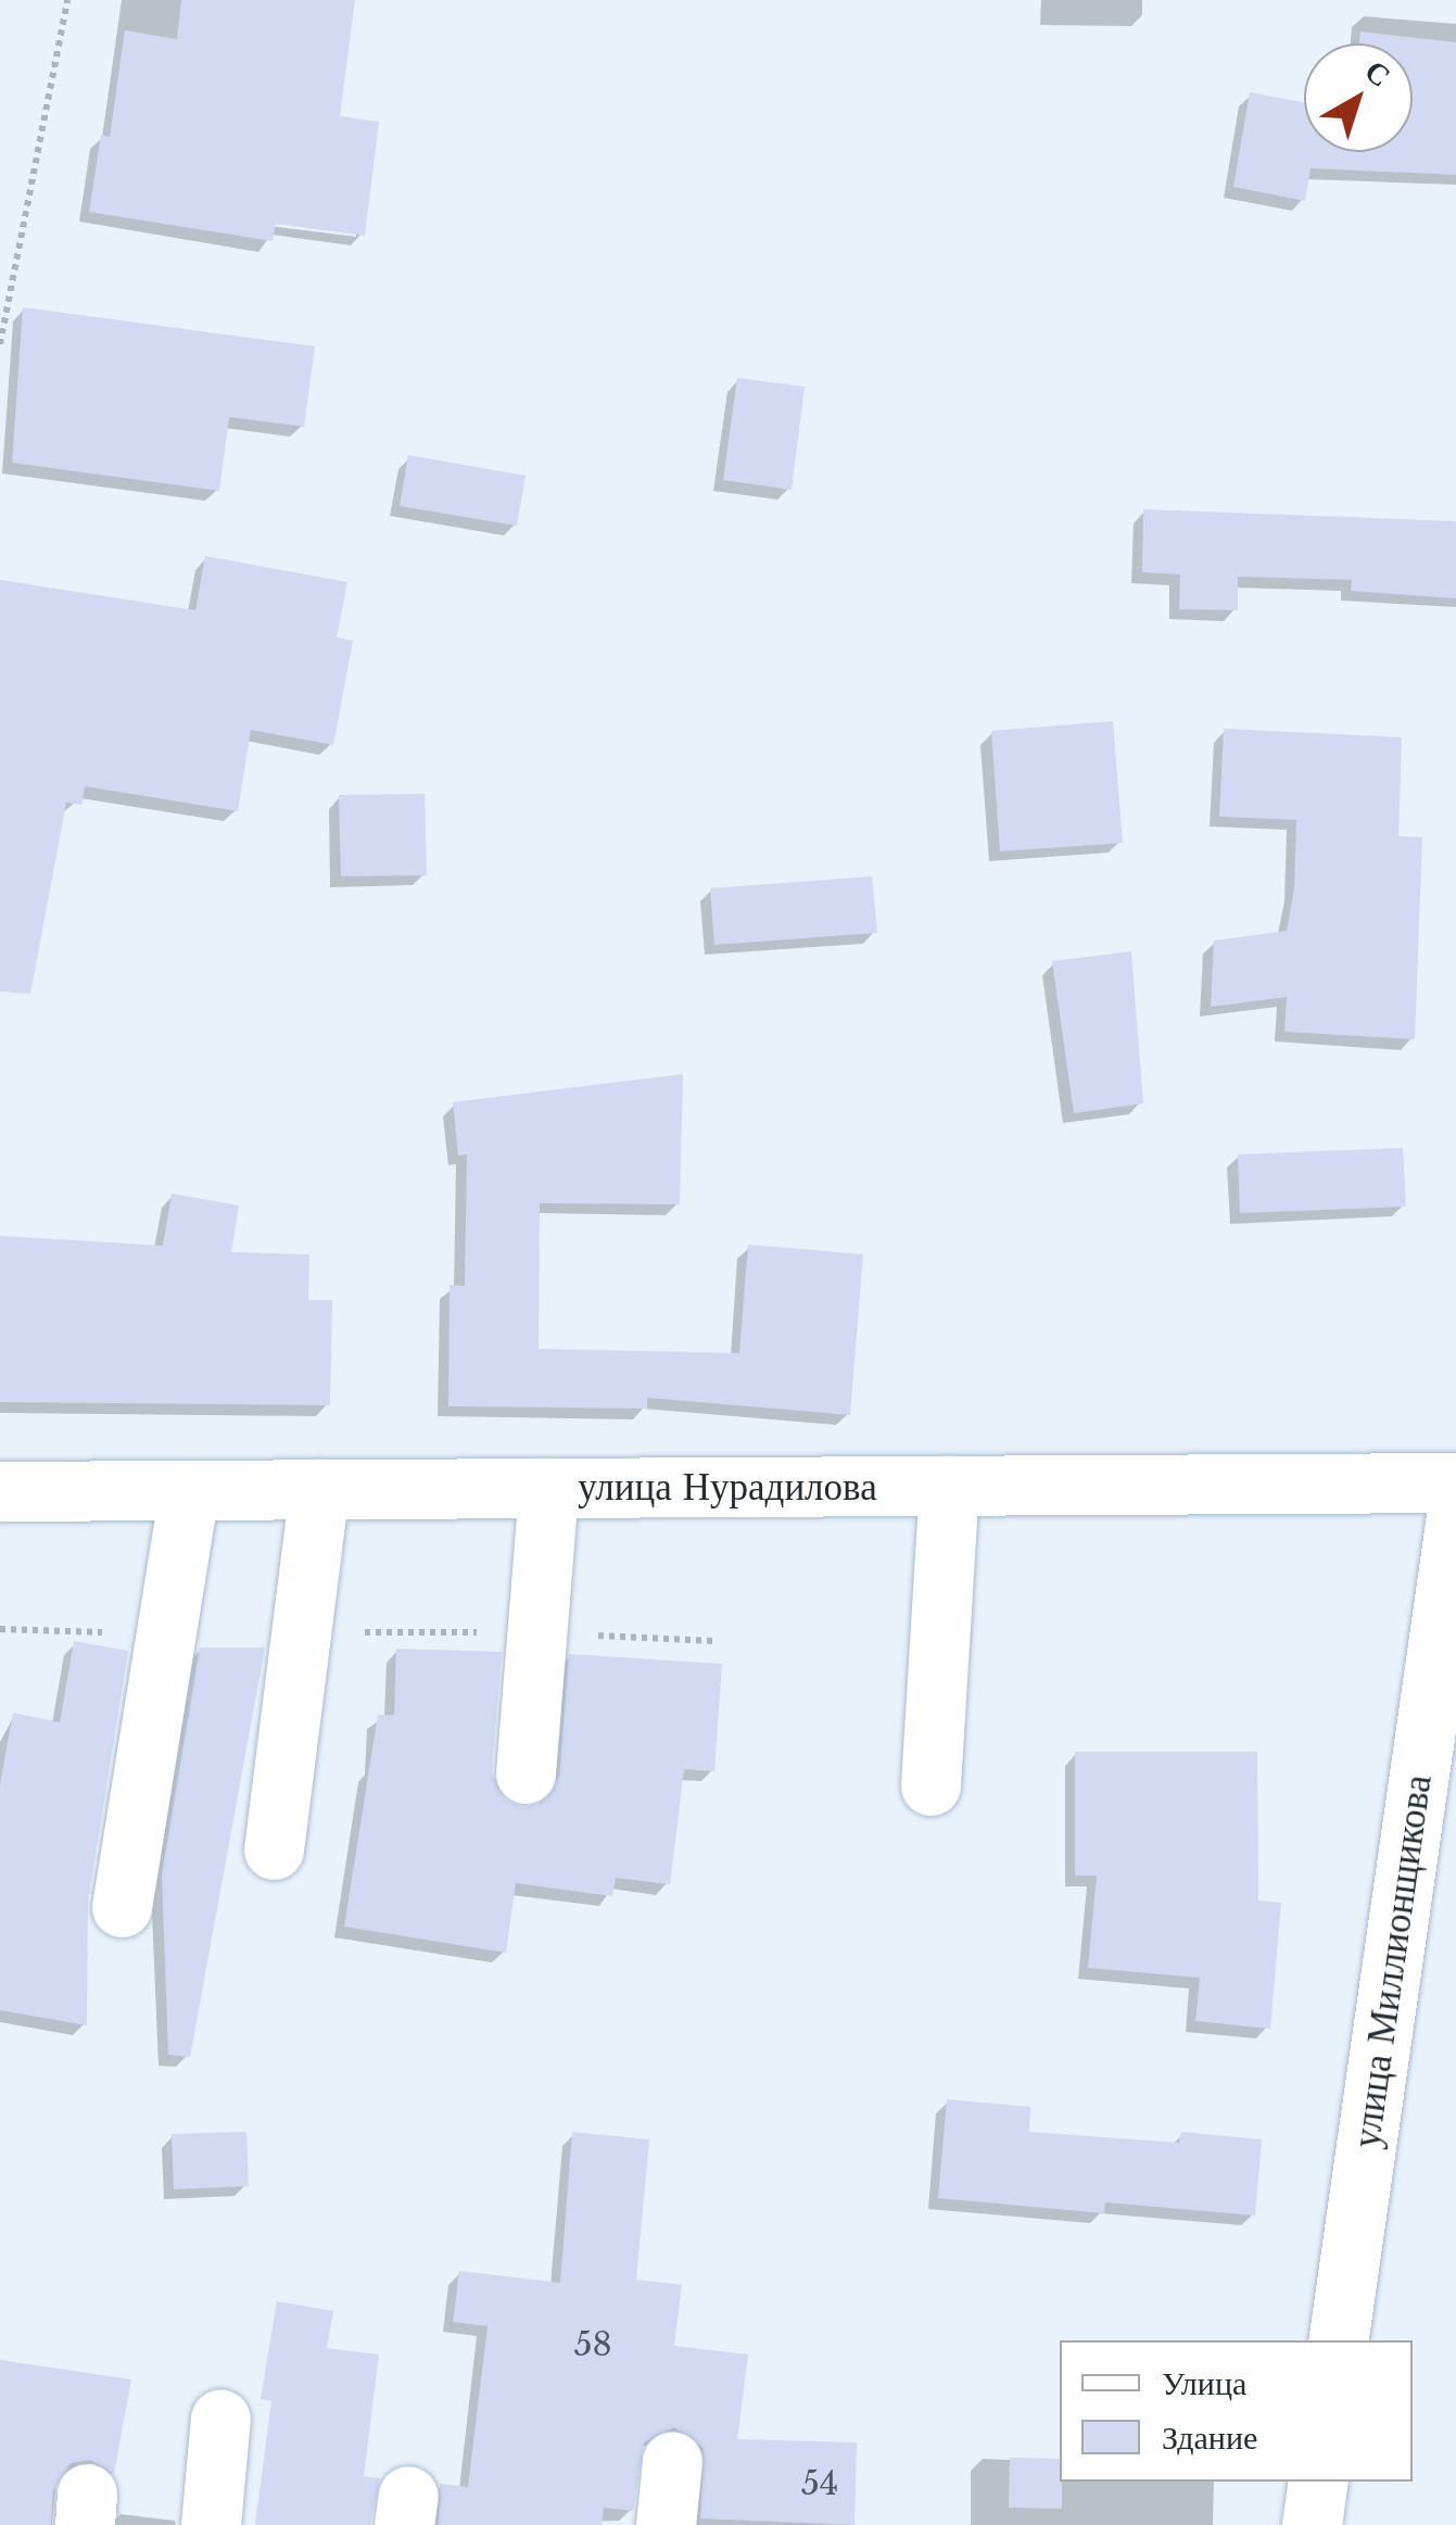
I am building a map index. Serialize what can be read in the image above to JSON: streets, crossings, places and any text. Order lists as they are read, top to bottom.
{
  "streets": {
    "street": ["улица Нурадилова", "улица Миллионщикова"]
  },
  "house_numbers": ["58", "54"],
  "legend": ["Улица", "Здание"],
  "north": "top right"
}
